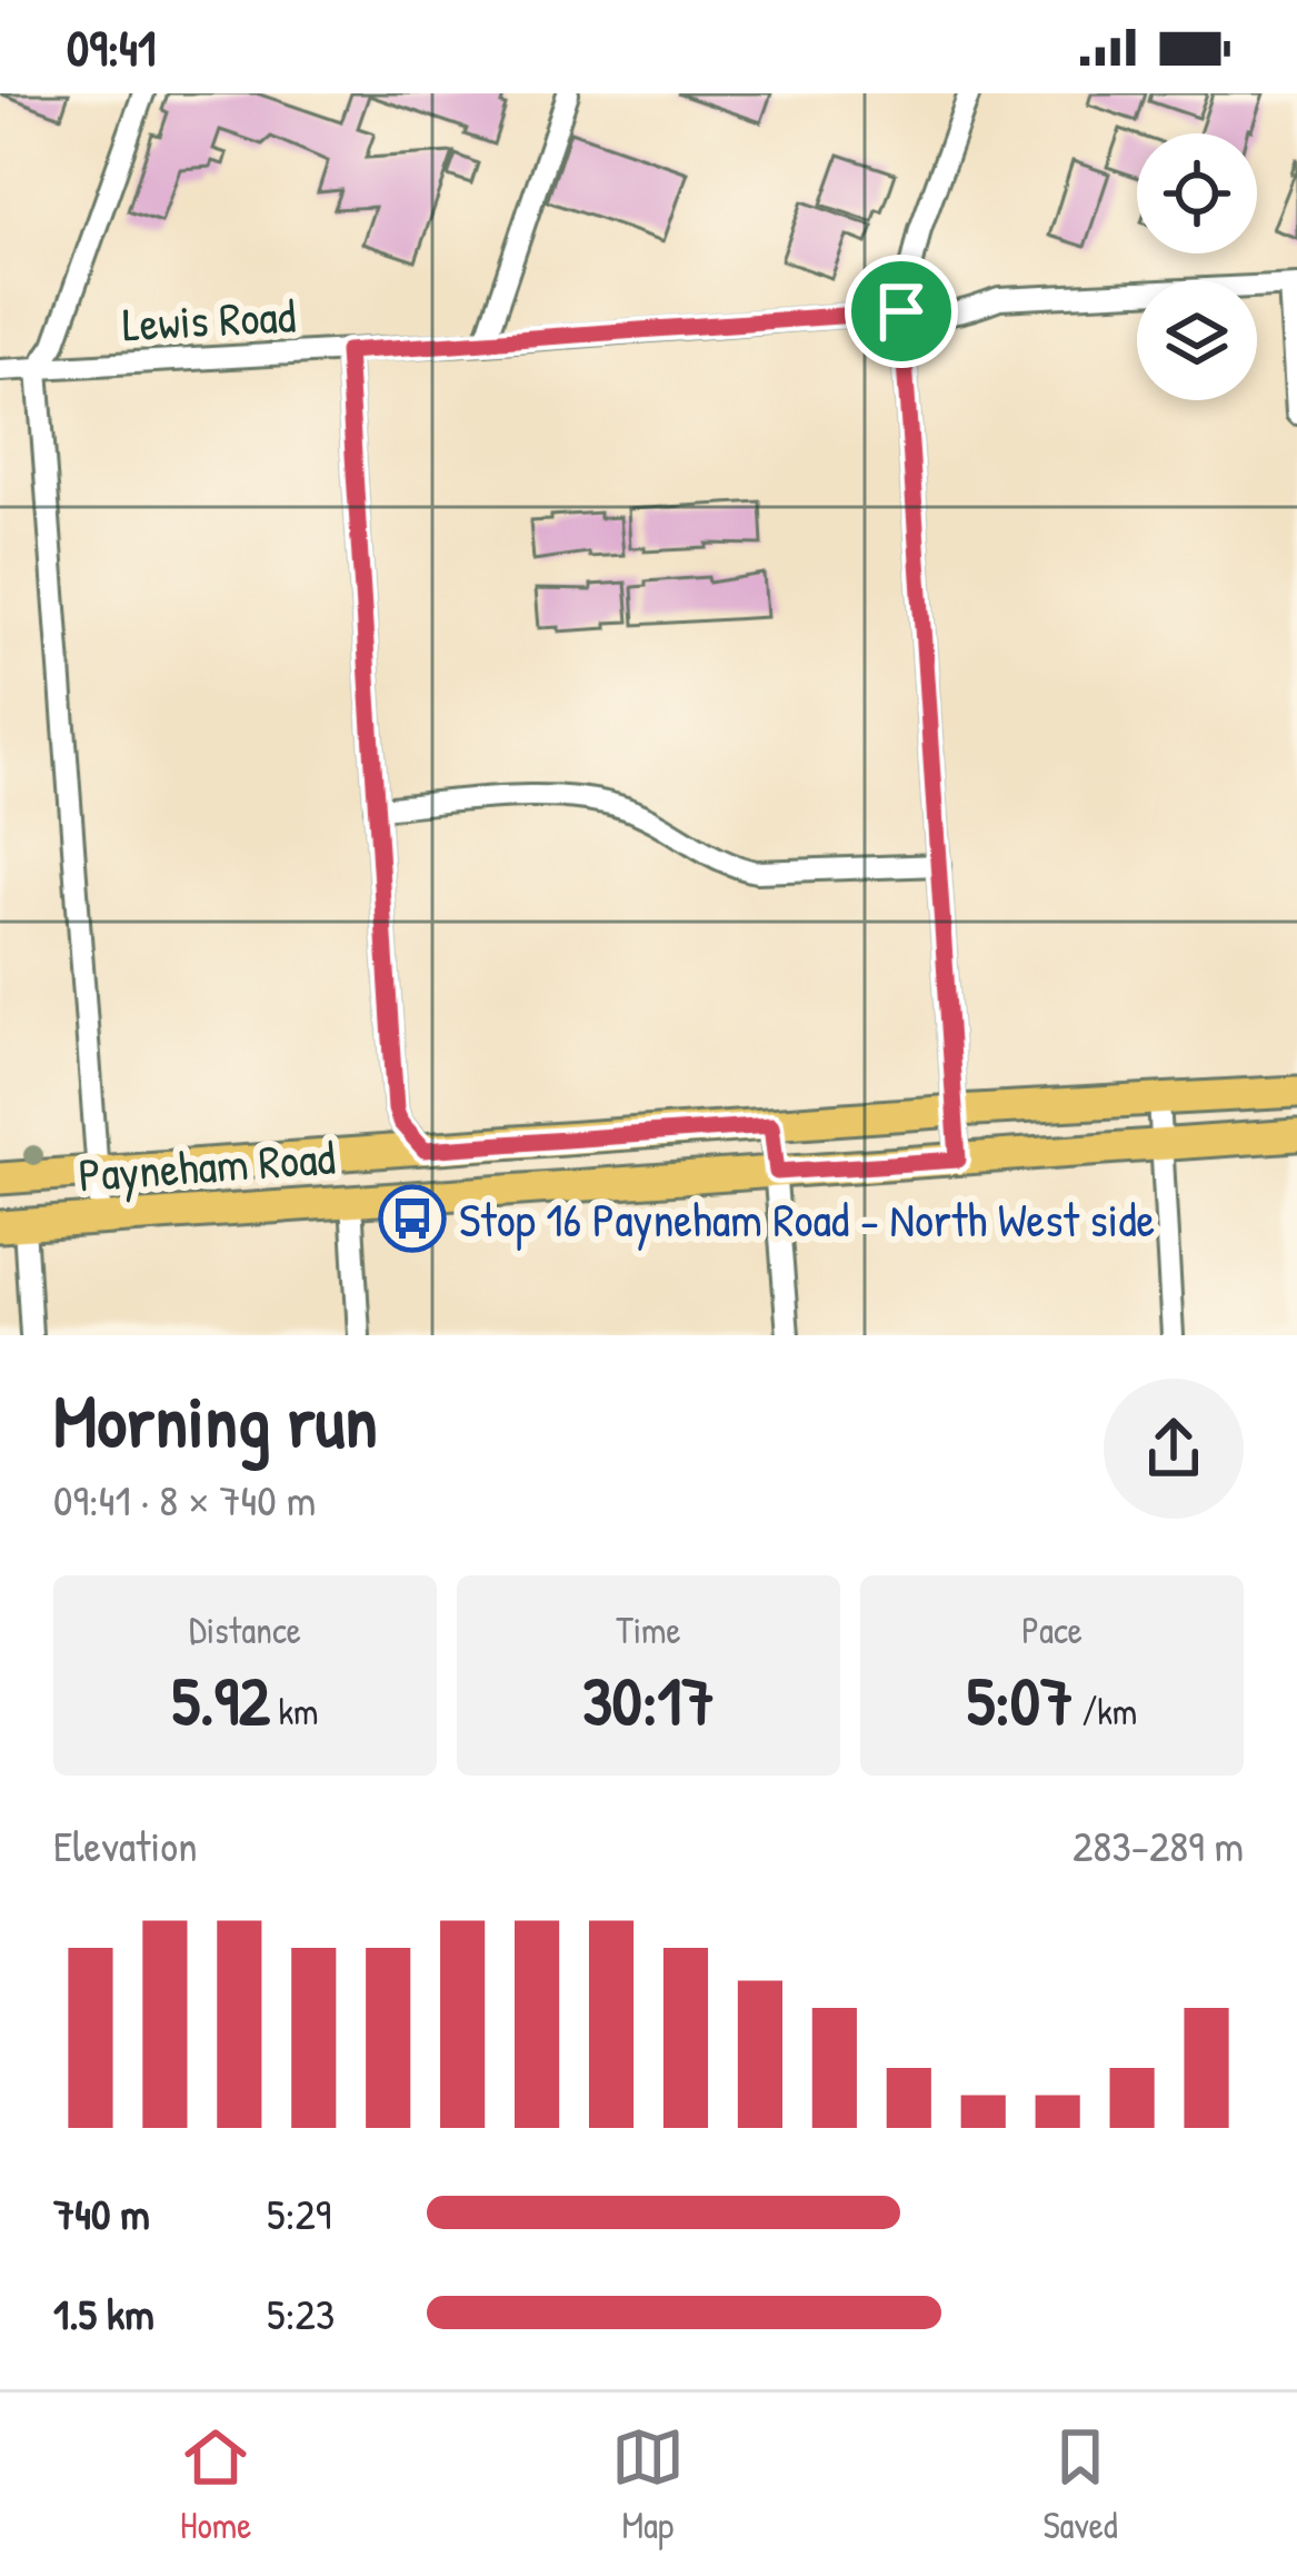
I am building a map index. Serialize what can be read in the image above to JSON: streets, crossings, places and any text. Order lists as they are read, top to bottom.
{
  "streets": {
    "main road": ["Payneham Road"],
    "street": ["Lewis Road"]
  },
  "places": {
    "bus stop": ["Stop 16 Payneham Road - North West side"]
  },
  "page": {
    "status": "09:41",
    "heading": ["Morning run", "09:41 · 8 × 740 m"],
    "stats": [
      ["Distance", "5.92 km"],
      ["Time", "30:17"],
      ["Pace", "5:07 /km"]
    ],
    "chart": ["Elevation", "283–289 m"],
    "list": [
      {
        "name": "740 m",
        "note": "5:29"
      },
      {
        "name": "1.5 km",
        "note": "5:23"
      }
    ],
    "tabs": ["Home", "Map", "Saved"]
  }
}
